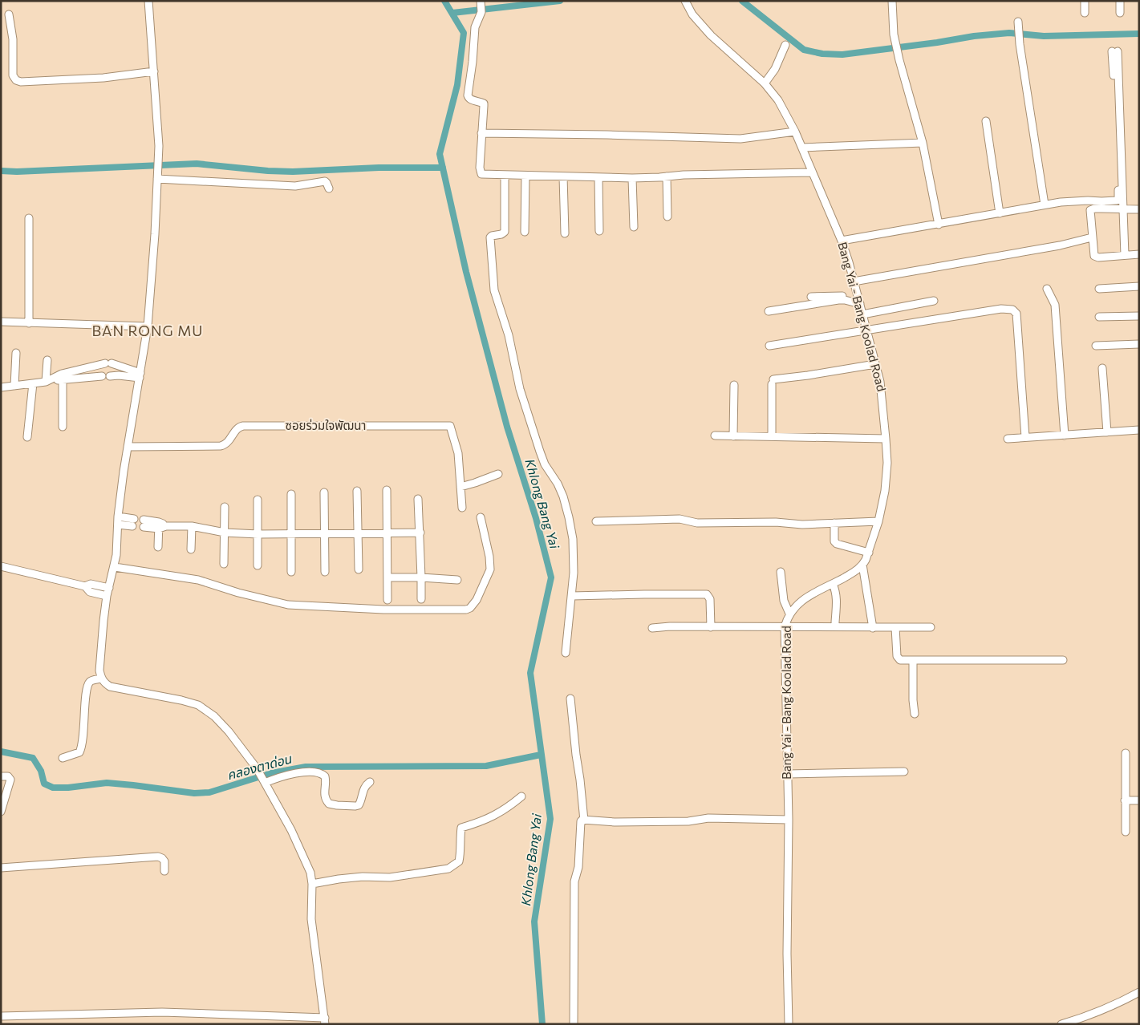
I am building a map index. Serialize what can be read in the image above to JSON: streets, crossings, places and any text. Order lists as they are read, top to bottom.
{
  "streets": {
    "street": ["Bang Yai - Bang Koolad Road", "ซอยร่วมใจพัฒนา"]
  },
  "districts": ["BAN RONG MU"],
  "water": ["Khlong Bang Yai", "คลองตาด่อน"]
}
